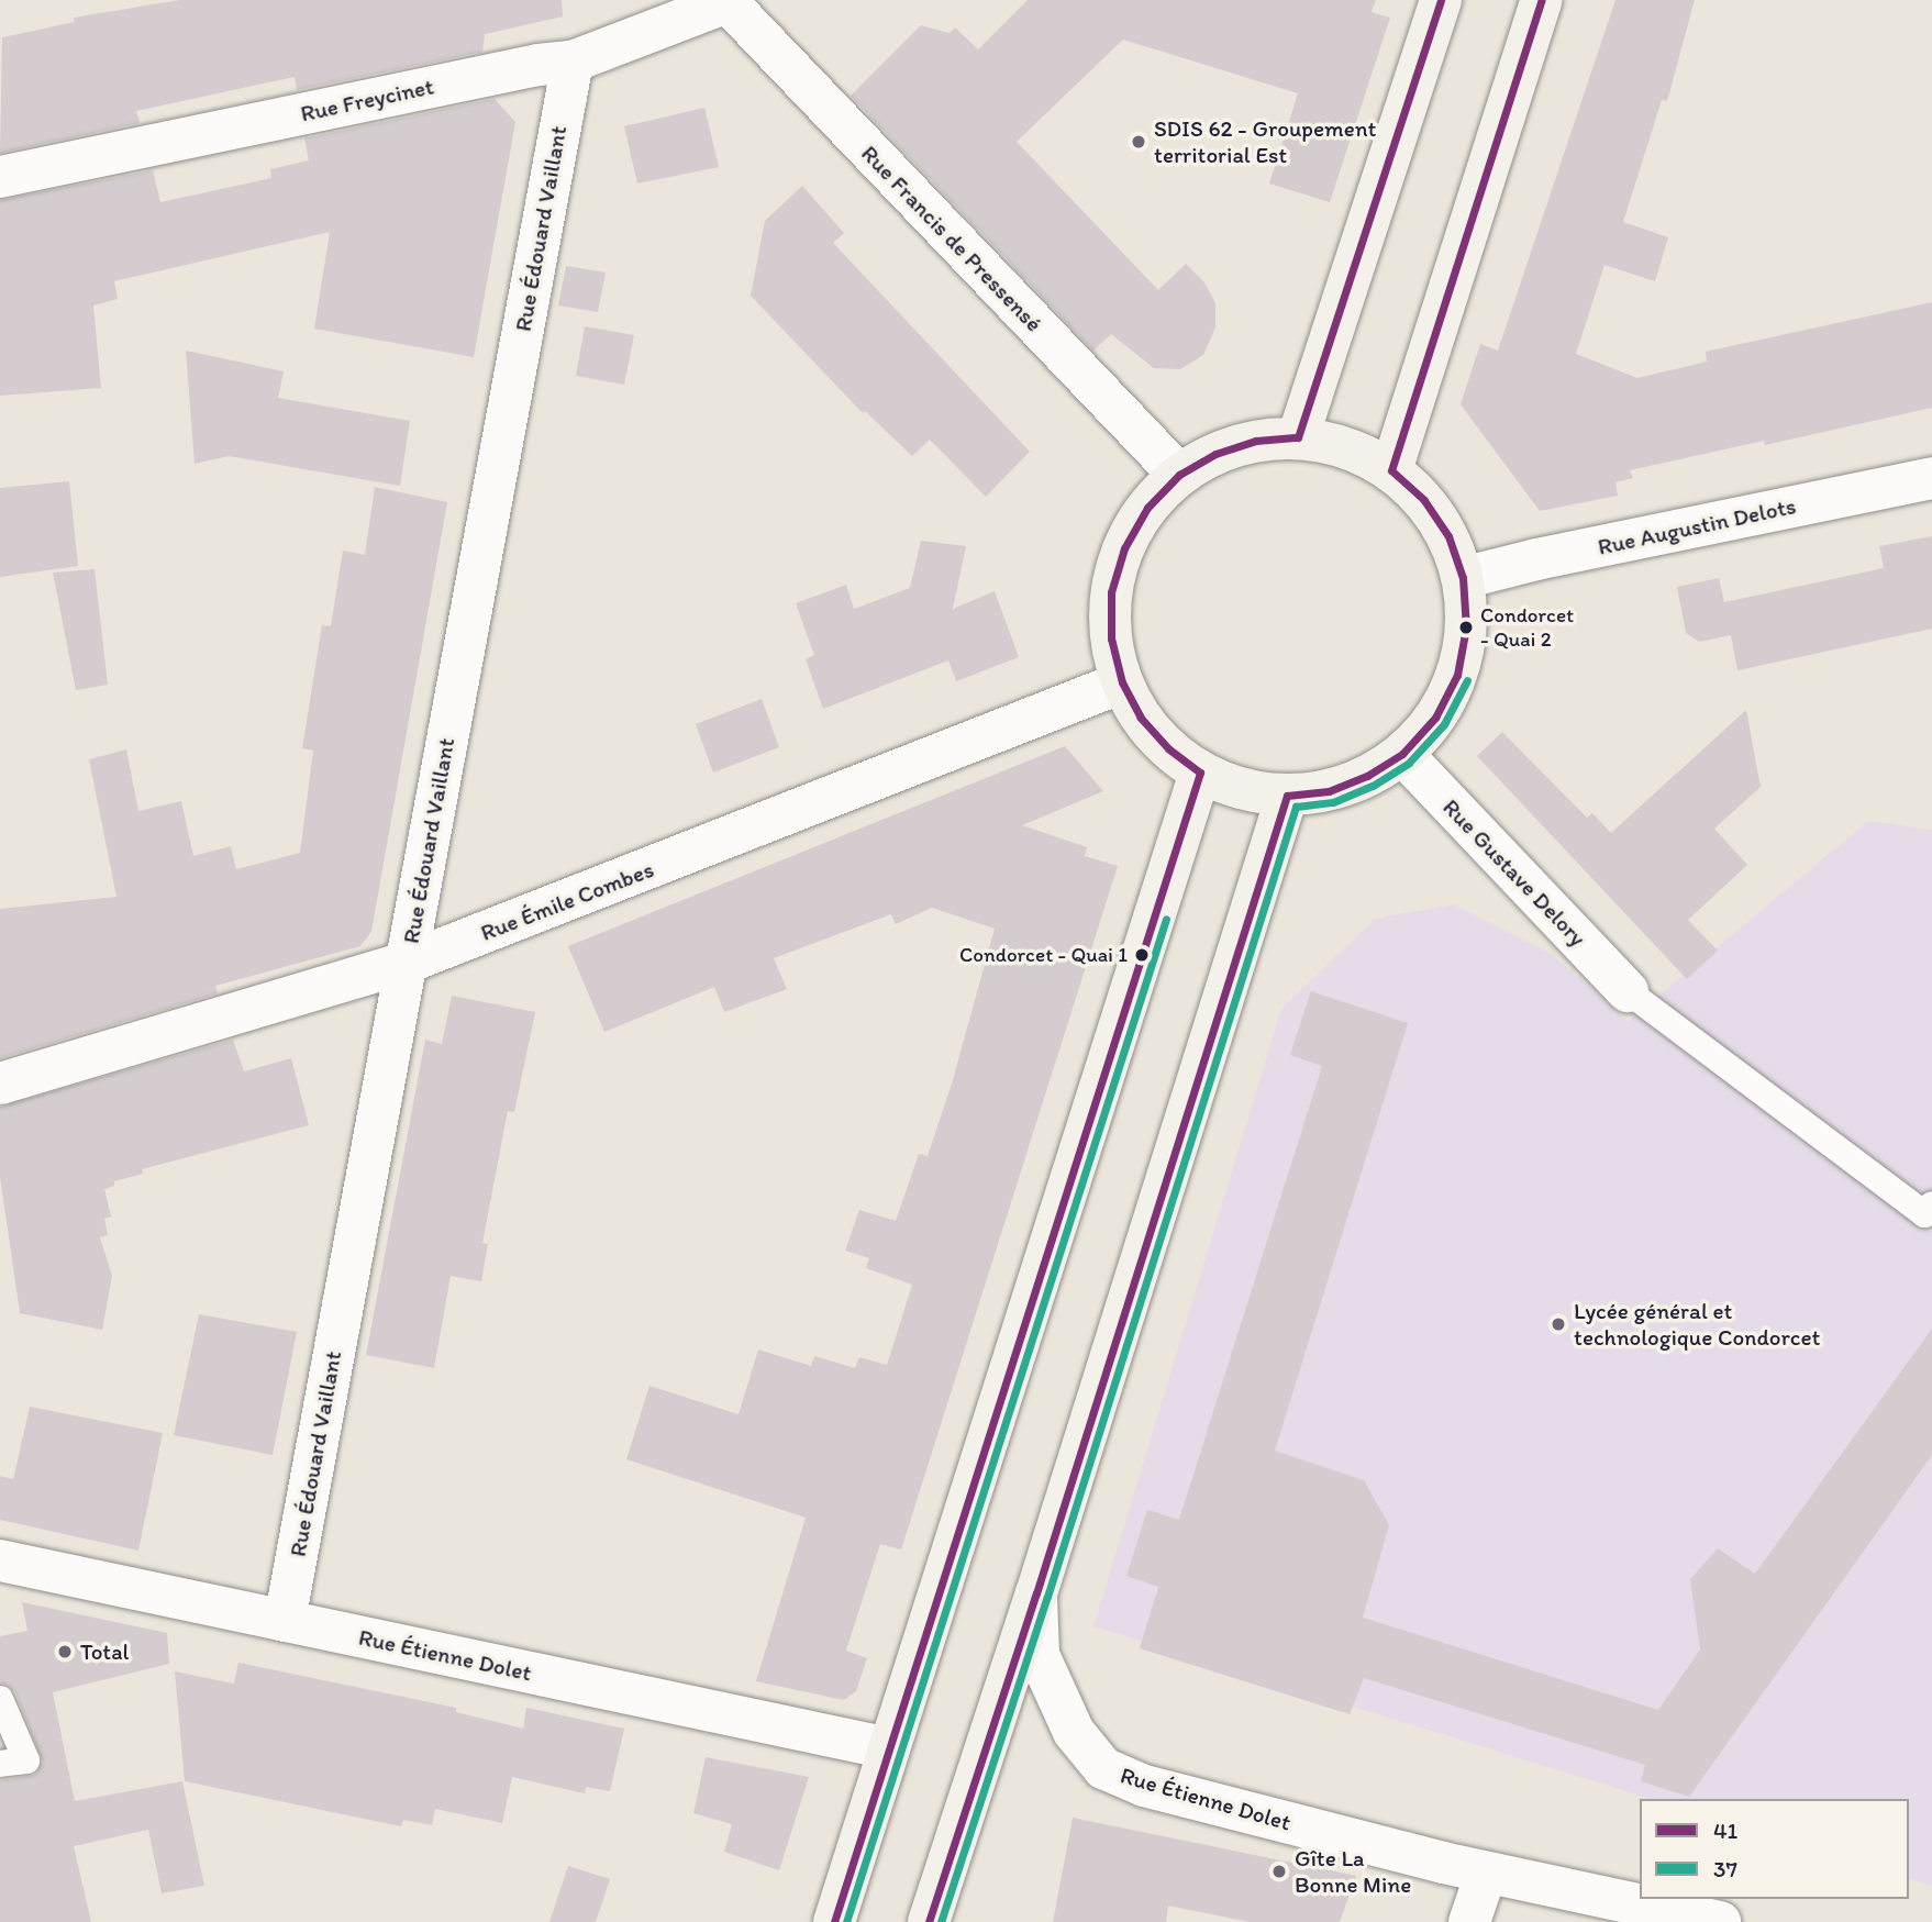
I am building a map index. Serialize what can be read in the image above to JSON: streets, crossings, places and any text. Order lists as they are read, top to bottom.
{
  "streets": {
    "street": [
      "Rue Freycinet",
      "Rue Édouard Vaillant",
      "Rue Francis de Pressensé",
      "Rue Augustin Delots",
      "Rue Gustave Delory",
      "Rue Émile Combes",
      "Rue Étienne Dolet"
    ]
  },
  "crossings": [
    ["Rue Freycinet", "Rue Édouard Vaillant"],
    ["Rue Freycinet", "Rue Francis de Pressensé"],
    ["Rue Édouard Vaillant", "Rue Émile Combes"],
    ["Rue Édouard Vaillant", "Rue Étienne Dolet"]
  ],
  "places": [
    "SDIS 62 - Groupement territorial Est",
    "Condorcet - Quai 2",
    "Condorcet - Quai 1",
    "Lycée général et technologique Condorcet",
    "Total",
    "Gîte La Bonne Mine"
  ],
  "lines": ["transit line 41", "transit line 37"],
  "legend": ["41", "37"]
}
